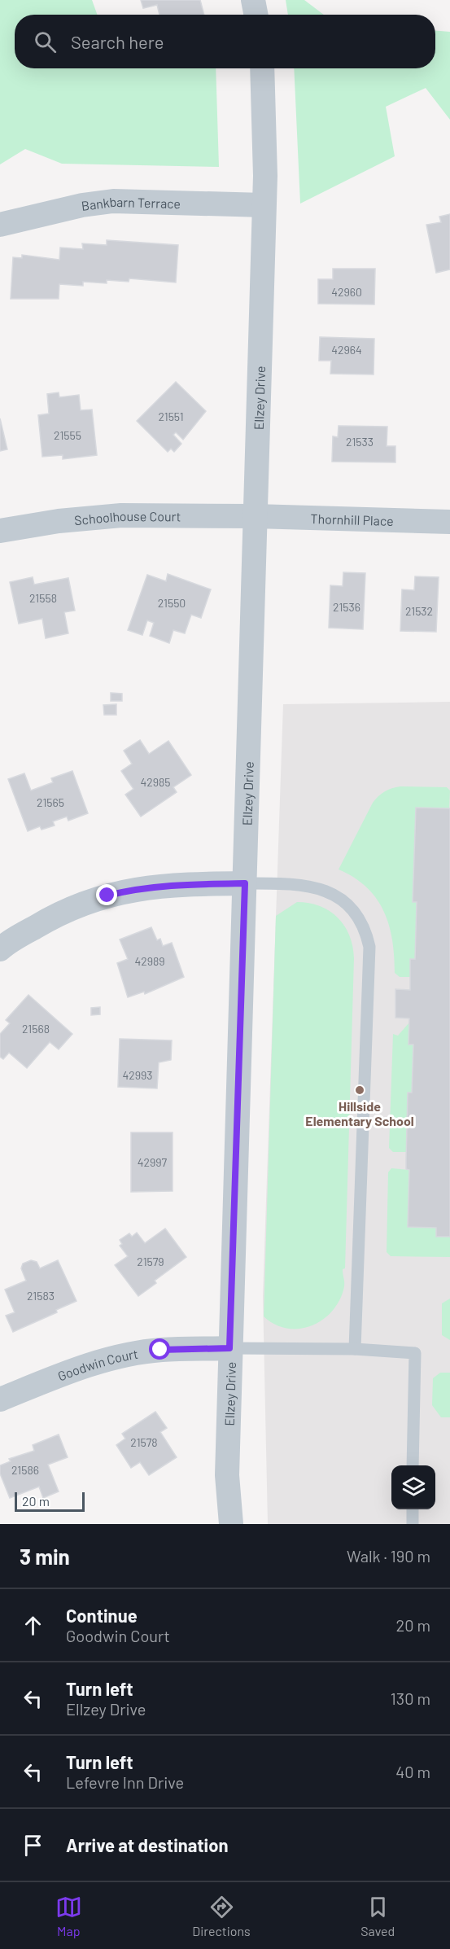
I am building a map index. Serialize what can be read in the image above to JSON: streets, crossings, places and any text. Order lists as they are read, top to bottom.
{
  "streets": {
    "street": [
      "Bankbarn Terrace",
      "Ellzey Drive",
      "Schoolhouse Court",
      "Thornhill Place",
      "Goodwin Court"
    ]
  },
  "crossings": [
    ["Bankbarn Terrace", "Ellzey Drive"],
    ["Ellzey Drive", "Schoolhouse Court"],
    ["Ellzey Drive", "Thornhill Place"],
    ["Ellzey Drive", "Goodwin Court"],
    ["Schoolhouse Court", "Thornhill Place"]
  ],
  "places": ["Hillside Elementary School"],
  "house_numbers": [
    "42960",
    "42964",
    "21551",
    "21555",
    "21533",
    "21558",
    "21550",
    "21536",
    "21532",
    "42985",
    "21565",
    "42989",
    "21568",
    "42993",
    "42997",
    "21579",
    "21583",
    "21578",
    "21586"
  ],
  "scale_bar": "20 m",
  "page": {
    "search": "Search here",
    "scale": "20 m",
    "heading": ["3 min", "Walk · 190 m"],
    "list": [
      ["Continue", "Goodwin Court", "20 m"],
      ["Turn left", "Ellzey Drive", "130 m"],
      ["Turn left", "Lefevre Inn Drive", "40 m"],
      "Arrive at destination"
    ],
    "nav": ["Map", "Directions", "Saved"]
  }
}
